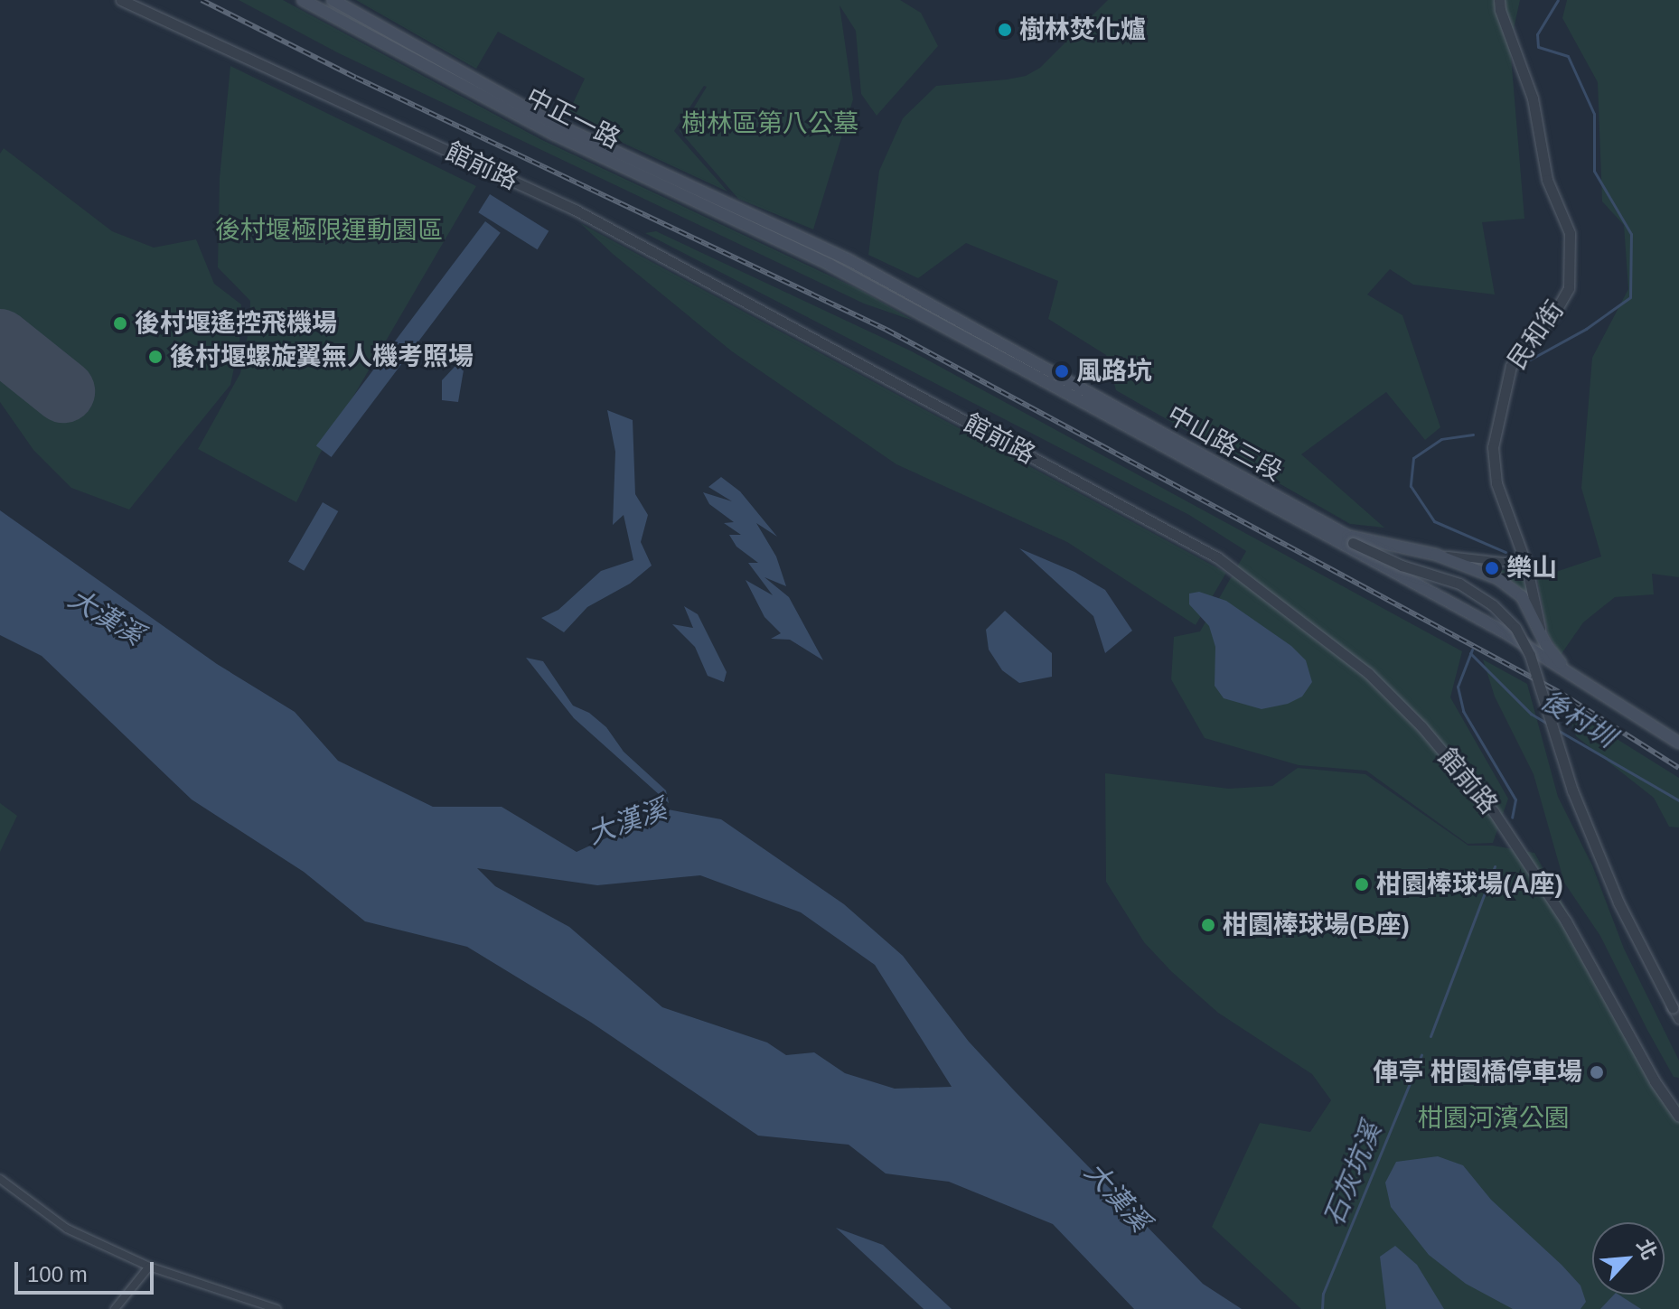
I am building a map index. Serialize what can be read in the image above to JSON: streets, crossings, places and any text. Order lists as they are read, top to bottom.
{
  "streets": {
    "main road": ["中正一路", "中山路三段"],
    "street": ["館前路", "民和街"]
  },
  "crossings": [
    ["中正一路", "中山路三段"],
    ["民和街", "中山路三段"]
  ],
  "water": ["大漢溪", "後村圳", "石灰坑溪"],
  "parks": ["樹林區第八公墓", "後村堰極限運動園區", "柑園河濱公園"],
  "places": [
    "樹林焚化爐",
    "後村堰遙控飛機場",
    "後村堰螺旋翼無人機考照場",
    "風路坑",
    "樂山",
    "柑園棒球場(A座)",
    "柑園棒球場(B座)",
    "俥亭 柑園橋停車場"
  ],
  "scale_bar": "100 m",
  "north": "top right"
}
